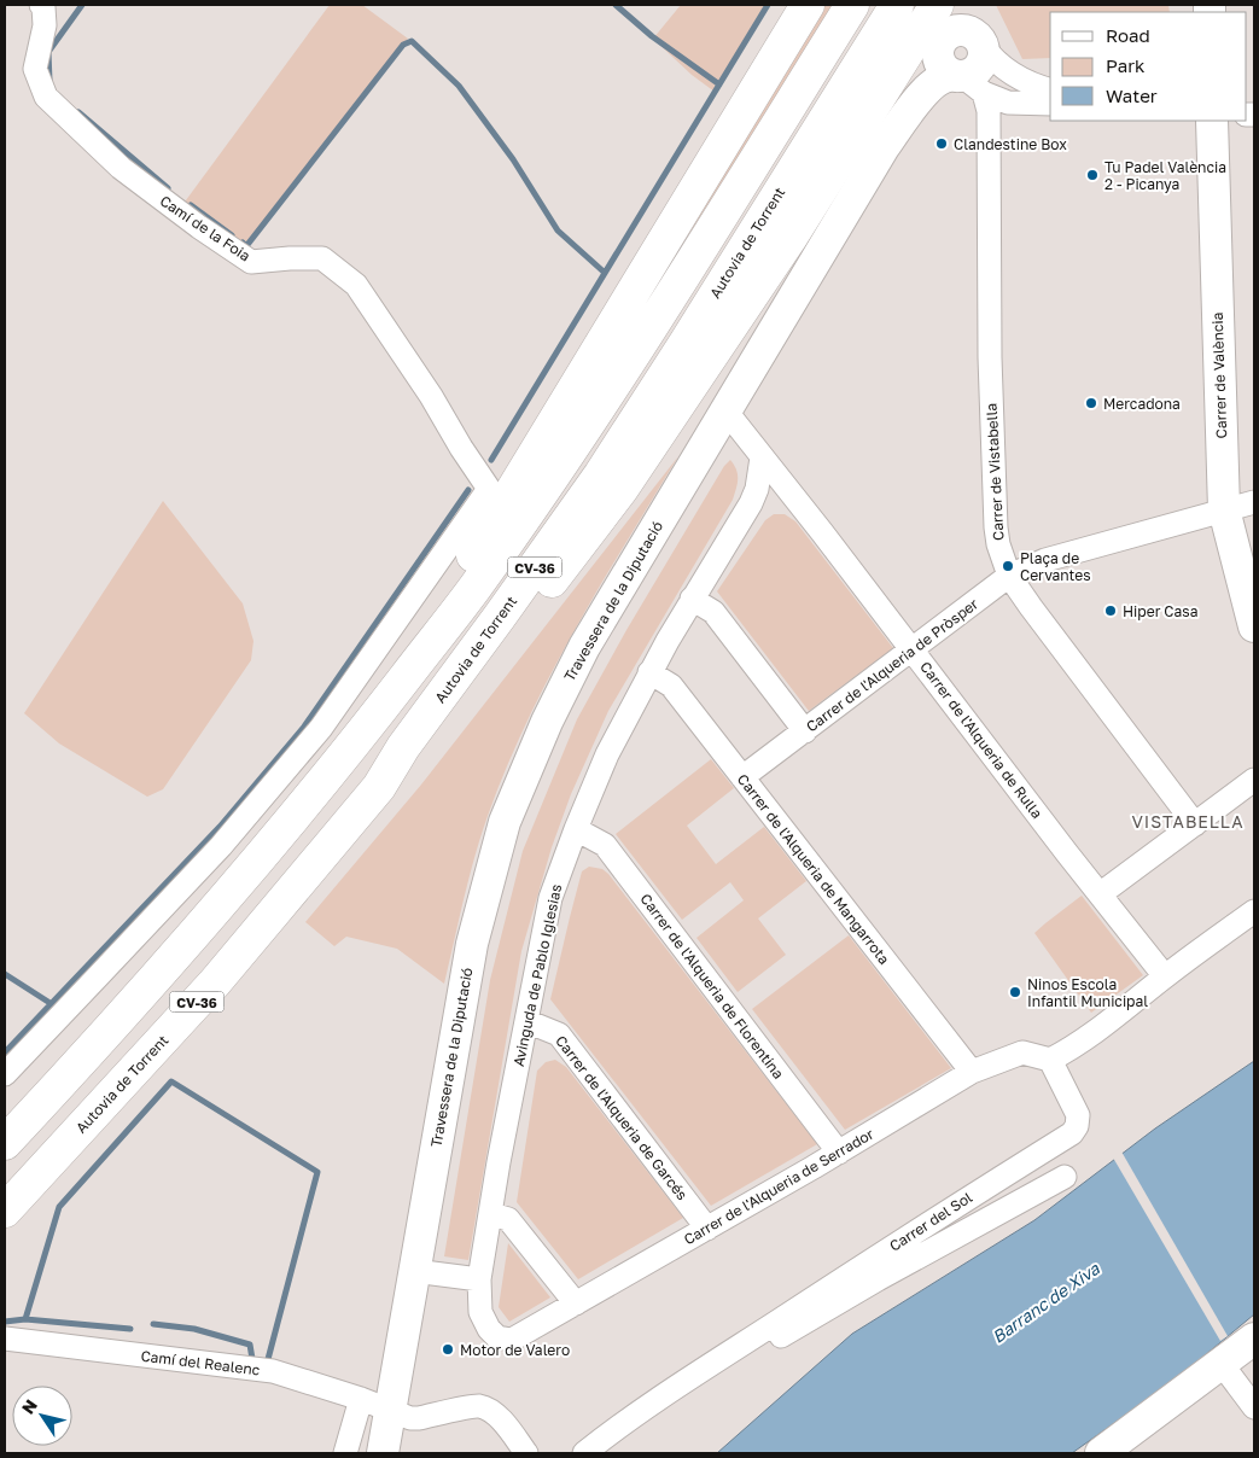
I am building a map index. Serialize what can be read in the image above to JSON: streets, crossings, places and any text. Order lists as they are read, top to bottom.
{
  "streets": {
    "highway": ["Autovia de Torrent", "CV-36"],
    "street": [
      "Camí de la Foia",
      "Carrer de València",
      "Carrer de Vistabella",
      "Travessera de la Diputació",
      "Carrer de l'Alqueria de Pròsper",
      "Carrer de l'Alqueria de Rulla",
      "Carrer de l'Alqueria de Mangarrota",
      "Avinguda de Pablo Iglesias",
      "Carrer de l'Alqueria de Florentina",
      "Carrer de l'Alqueria de Garcés",
      "Carrer de l'Alqueria de Serrador",
      "Carrer del Sol",
      "Camí del Realenc"
    ]
  },
  "crossings": [
    ["Carrer de València", "Carrer de l'Alqueria de Pròsper"],
    ["Carrer de Vistabella", "Travessera de la Diputació"],
    ["Carrer de Vistabella", "Carrer de l'Alqueria de Pròsper"],
    ["Travessera de la Diputació", "Carrer de l'Alqueria de Rulla"],
    ["Travessera de la Diputació", "Camí del Realenc"],
    ["Carrer de l'Alqueria de Pròsper", "Carrer de l'Alqueria de Rulla"],
    ["Carrer de l'Alqueria de Pròsper", "Carrer de l'Alqueria de Mangarrota"],
    ["Carrer de l'Alqueria de Rulla", "Avinguda de Pablo Iglesias"],
    ["Carrer de l'Alqueria de Mangarrota", "Avinguda de Pablo Iglesias"],
    ["Carrer de l'Alqueria de Mangarrota", "Carrer de l'Alqueria de Serrador"],
    ["Avinguda de Pablo Iglesias", "Carrer de l'Alqueria de Florentina"],
    ["Avinguda de Pablo Iglesias", "Carrer de l'Alqueria de Garcés"],
    ["Avinguda de Pablo Iglesias", "Carrer de l'Alqueria de Serrador"],
    ["Carrer de l'Alqueria de Florentina", "Carrer de l'Alqueria de Serrador"],
    ["Carrer de l'Alqueria de Garcés", "Carrer de l'Alqueria de Serrador"],
    ["Carrer de l'Alqueria de Serrador", "Carrer del Sol"]
  ],
  "districts": ["VISTABELLA"],
  "water": ["Barranc de Xiva"],
  "places": [
    "Clandestine Box",
    "Tu Padel València 2 - Picanya",
    "Mercadona",
    "Plaça de Cervantes",
    "Hiper Casa",
    "Ninos Escola Infantil Municipal",
    "Motor de Valero"
  ],
  "legend": ["Road", "Park", "Water"],
  "north": "top left"
}
